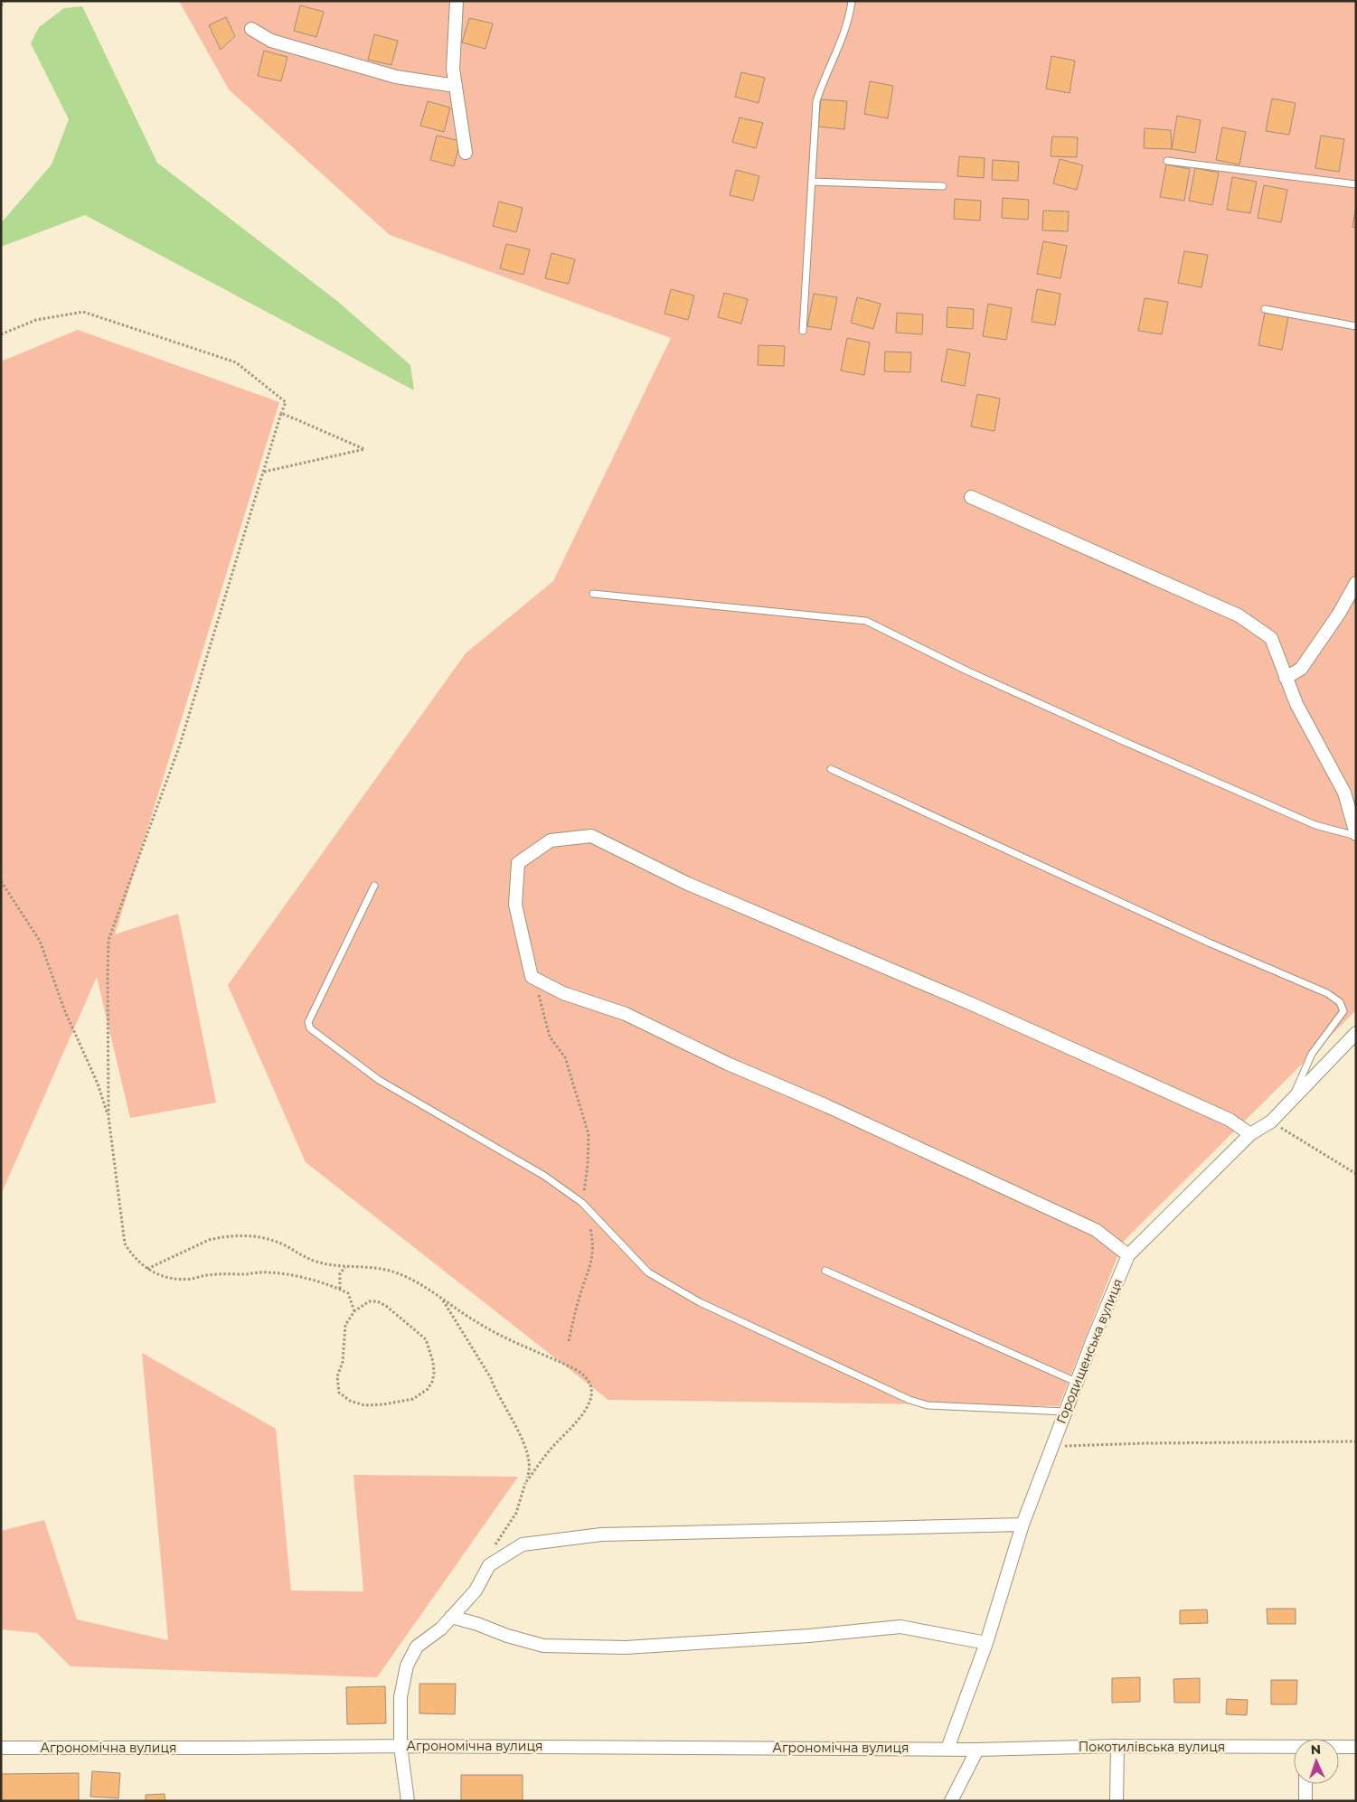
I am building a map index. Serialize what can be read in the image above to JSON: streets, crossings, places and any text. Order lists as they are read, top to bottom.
{
  "streets": {
    "street": ["Городищенська вулиця", "Агрономічна вулиця", "Покотилівська вулиця"]
  },
  "crossings": [
    ["Городищенська вулиця", "Агрономічна вулиця"],
    ["Городищенська вулиця", "Покотилівська вулиця"],
    ["Агрономічна вулиця", "Покотилівська вулиця"]
  ],
  "north": "top"
}
